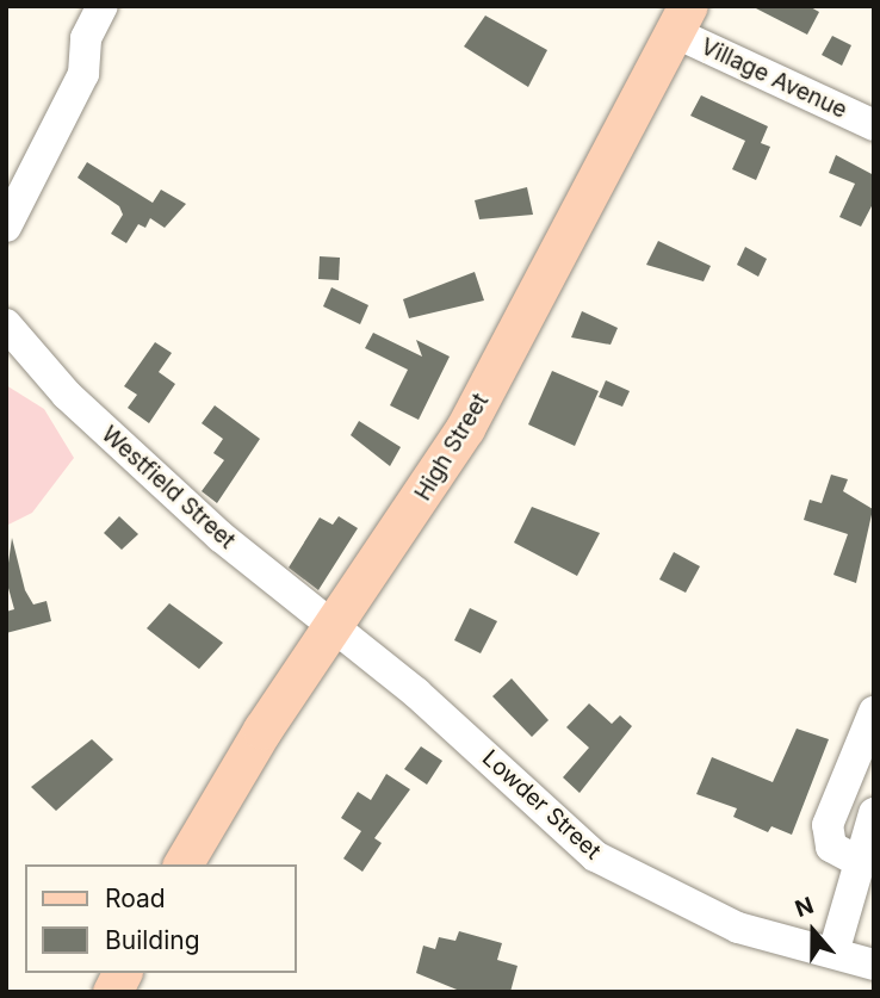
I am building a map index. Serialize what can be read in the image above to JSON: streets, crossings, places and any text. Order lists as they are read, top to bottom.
{
  "streets": {
    "main road": ["High Street"],
    "street": ["Village Avenue", "Westfield Street", "Lowder Street"]
  },
  "crossings": [
    ["Village Avenue", "High Street"],
    ["High Street", "Westfield Street"],
    ["High Street", "Lowder Street"],
    ["Westfield Street", "Lowder Street"]
  ],
  "legend": ["Road", "Building"],
  "north": "top"
}
